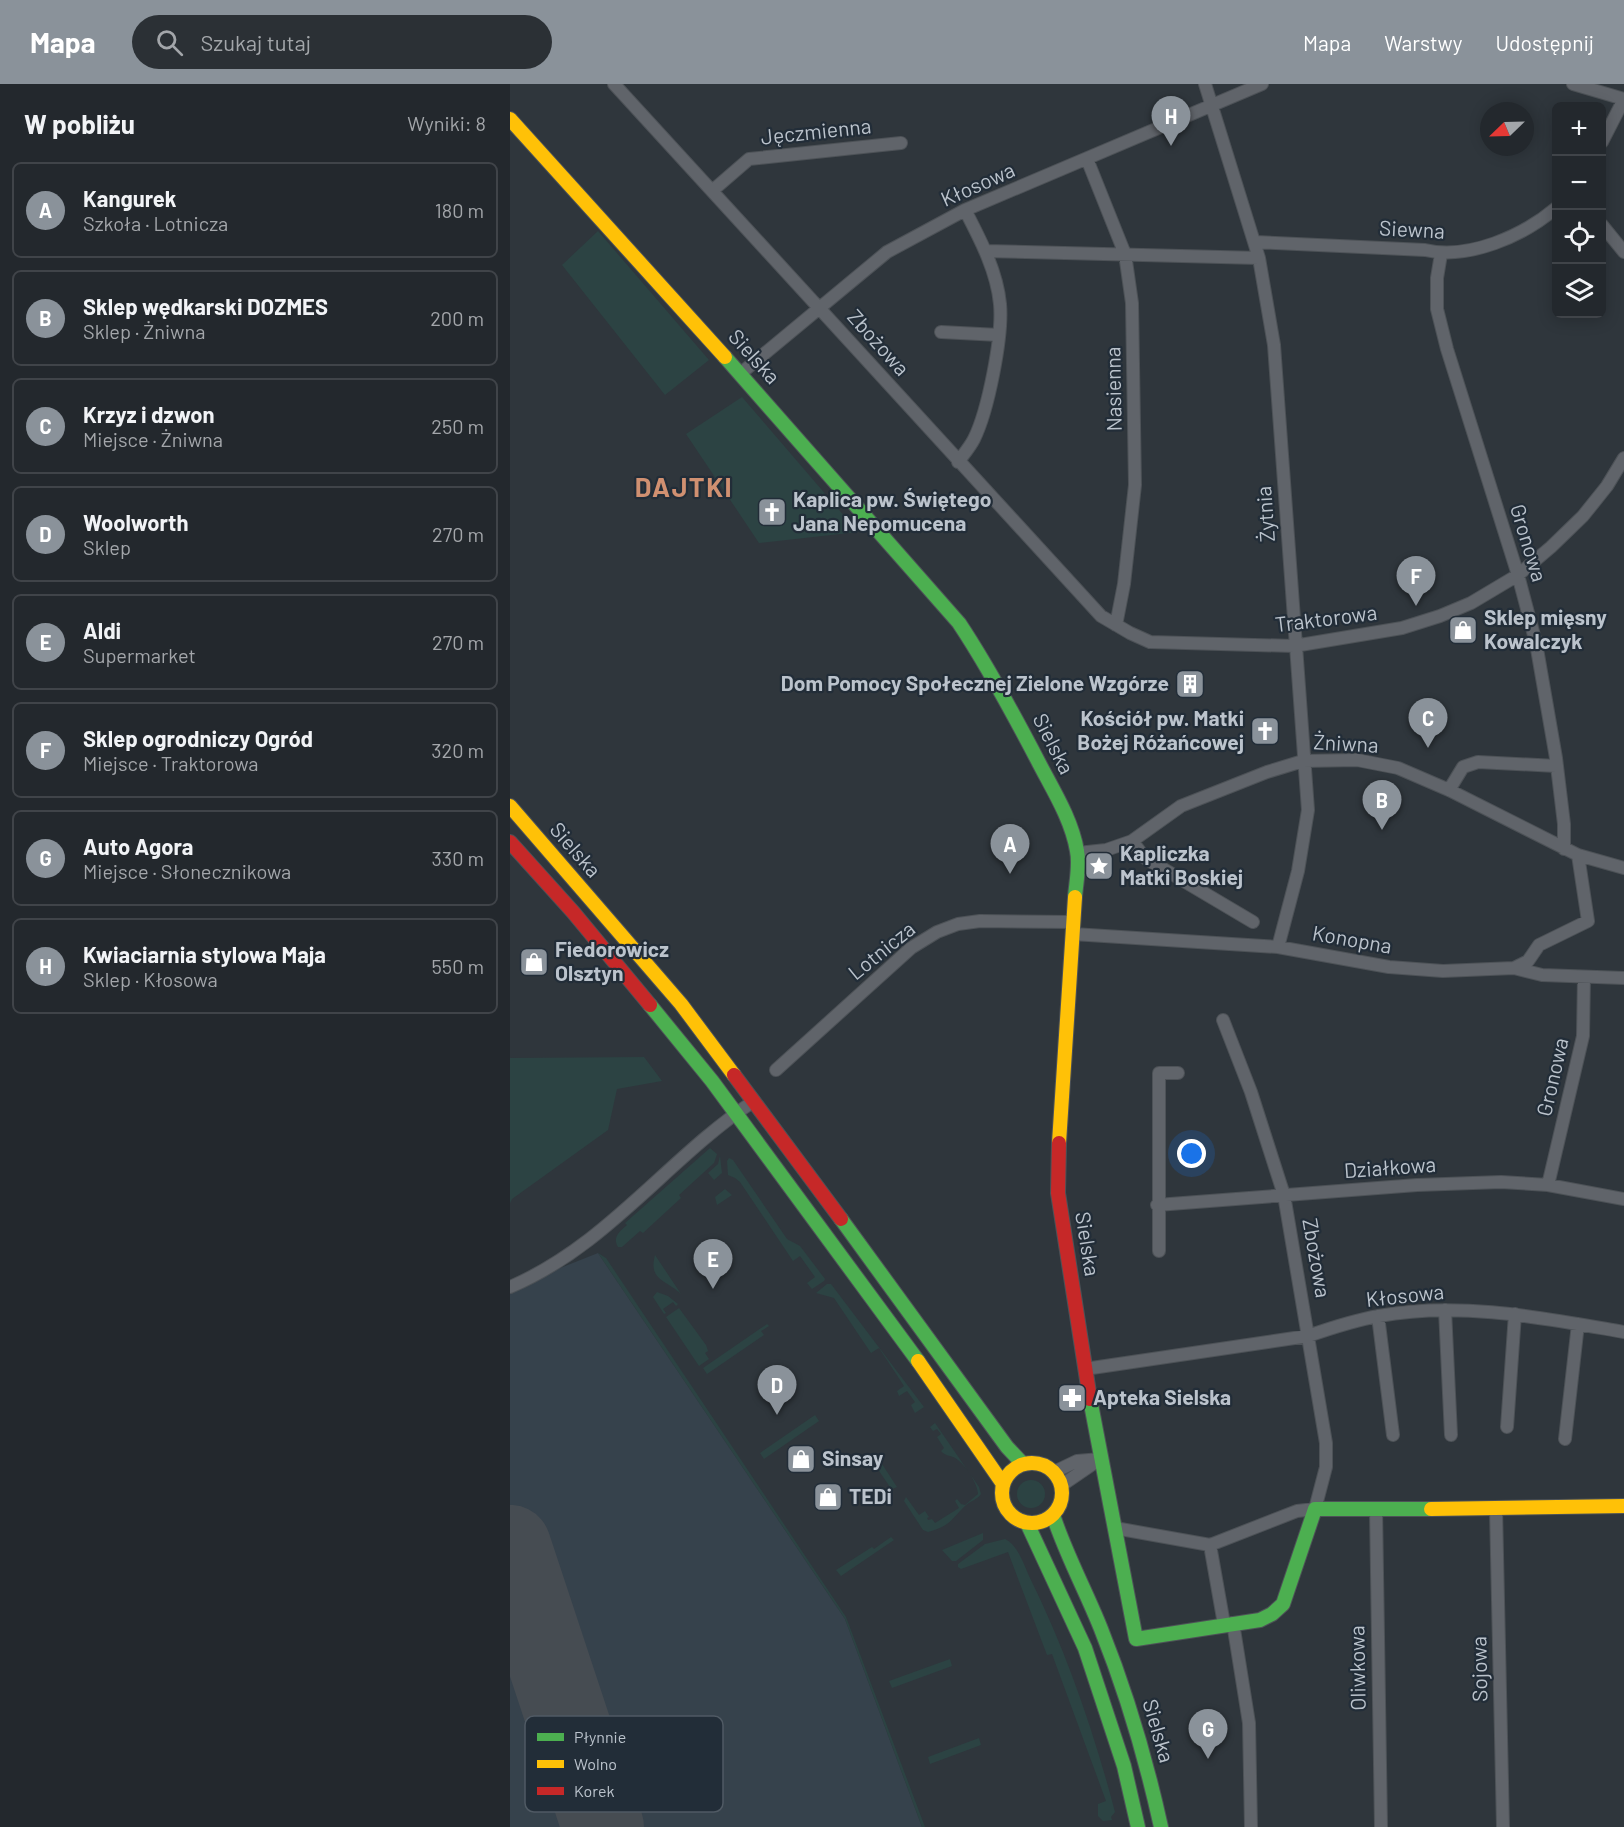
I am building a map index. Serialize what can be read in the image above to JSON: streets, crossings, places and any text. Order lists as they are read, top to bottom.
{
  "streets": {
    "main road": ["Zbożowa", "Sielska"],
    "street": [
      "Jęczmienna",
      "Kłosowa",
      "Siewna",
      "Nasienna",
      "Żytnia",
      "Gronowa",
      "Traktorowa",
      "Żniwna",
      "Konopna",
      "Lotnicza",
      "Działkowa",
      "Oliwkowa",
      "Sojowa"
    ]
  },
  "crossings": [
    ["Jęczmienna", "Zbożowa"],
    ["Kłosowa", "Zbożowa"],
    ["Kłosowa", "Sielska"],
    ["Kłosowa", "Nasienna"],
    ["Kłosowa", "Żytnia"],
    ["Siewna", "Żytnia"],
    ["Siewna", "Gronowa"],
    ["Zbożowa", "Sielska"],
    ["Zbożowa", "Nasienna"],
    ["Zbożowa", "Traktorowa"],
    ["Zbożowa", "Działkowa"],
    ["Sielska", "Żniwna"],
    ["Sielska", "Konopna"],
    ["Sielska", "Lotnicza"],
    ["Nasienna", "Traktorowa"],
    ["Żytnia", "Traktorowa"],
    ["Żytnia", "Żniwna"],
    ["Żytnia", "Konopna"],
    ["Gronowa", "Traktorowa"],
    ["Gronowa", "Żniwna"],
    ["Gronowa", "Konopna"],
    ["Gronowa", "Działkowa"],
    ["Konopna", "Lotnicza"]
  ],
  "districts": ["DAJTKI"],
  "places": {
    "church": ["Kaplica pw. Świętego Jana Nepomucena", "Kościół pw. Matki Bożej Różańcowej"],
    "shop": [
      "Sklep mięsny Kowalczyk",
      "Fiedorowicz Olsztyn",
      "Sinsay",
      "TEDi"
    ],
    "building": ["Dom Pomocy Społecznej Zielone Wzgórze"],
    "place": ["Kapliczka Matki Boskiej"],
    "pharmacy": ["Apteka Sielska"]
  },
  "legend": ["Płynnie", "Wolno", "Korek"],
  "north": "bottom left",
  "page": {
    "header": "Mapa",
    "search": "Szukaj tutaj",
    "nav": ["Mapa", "Warstwy", "Udostępnij"],
    "heading": ["W pobliżu", "Wyniki: 8"],
    "pins": [
      "H",
      "F",
      "C",
      "B",
      "A",
      "E",
      "D",
      "G"
    ],
    "map_buttons": ["+", "−"],
    "list": [
      {
        "mark": "A",
        "name": "Kangurek",
        "note": "Szkoła · Lotnicza",
        "value": "180 m"
      },
      {
        "mark": "B",
        "name": "Sklep wędkarski DOZMES",
        "note": "Sklep · Żniwna",
        "value": "200 m"
      },
      {
        "mark": "C",
        "name": "Krzyz i dzwon",
        "note": "Miejsce · Żniwna",
        "value": "250 m"
      },
      {
        "mark": "D",
        "name": "Woolworth",
        "note": "Sklep",
        "value": "270 m"
      },
      {
        "mark": "E",
        "name": "Aldi",
        "note": "Supermarket",
        "value": "270 m"
      },
      {
        "mark": "F",
        "name": "Sklep ogrodniczy Ogród",
        "note": "Miejsce · Traktorowa",
        "value": "320 m"
      },
      {
        "mark": "G",
        "name": "Auto Agora",
        "note": "Miejsce · Słonecznikowa",
        "value": "330 m"
      },
      {
        "mark": "H",
        "name": "Kwiaciarnia stylowa Maja",
        "note": "Sklep · Kłosowa",
        "value": "550 m"
      }
    ]
  }
}
